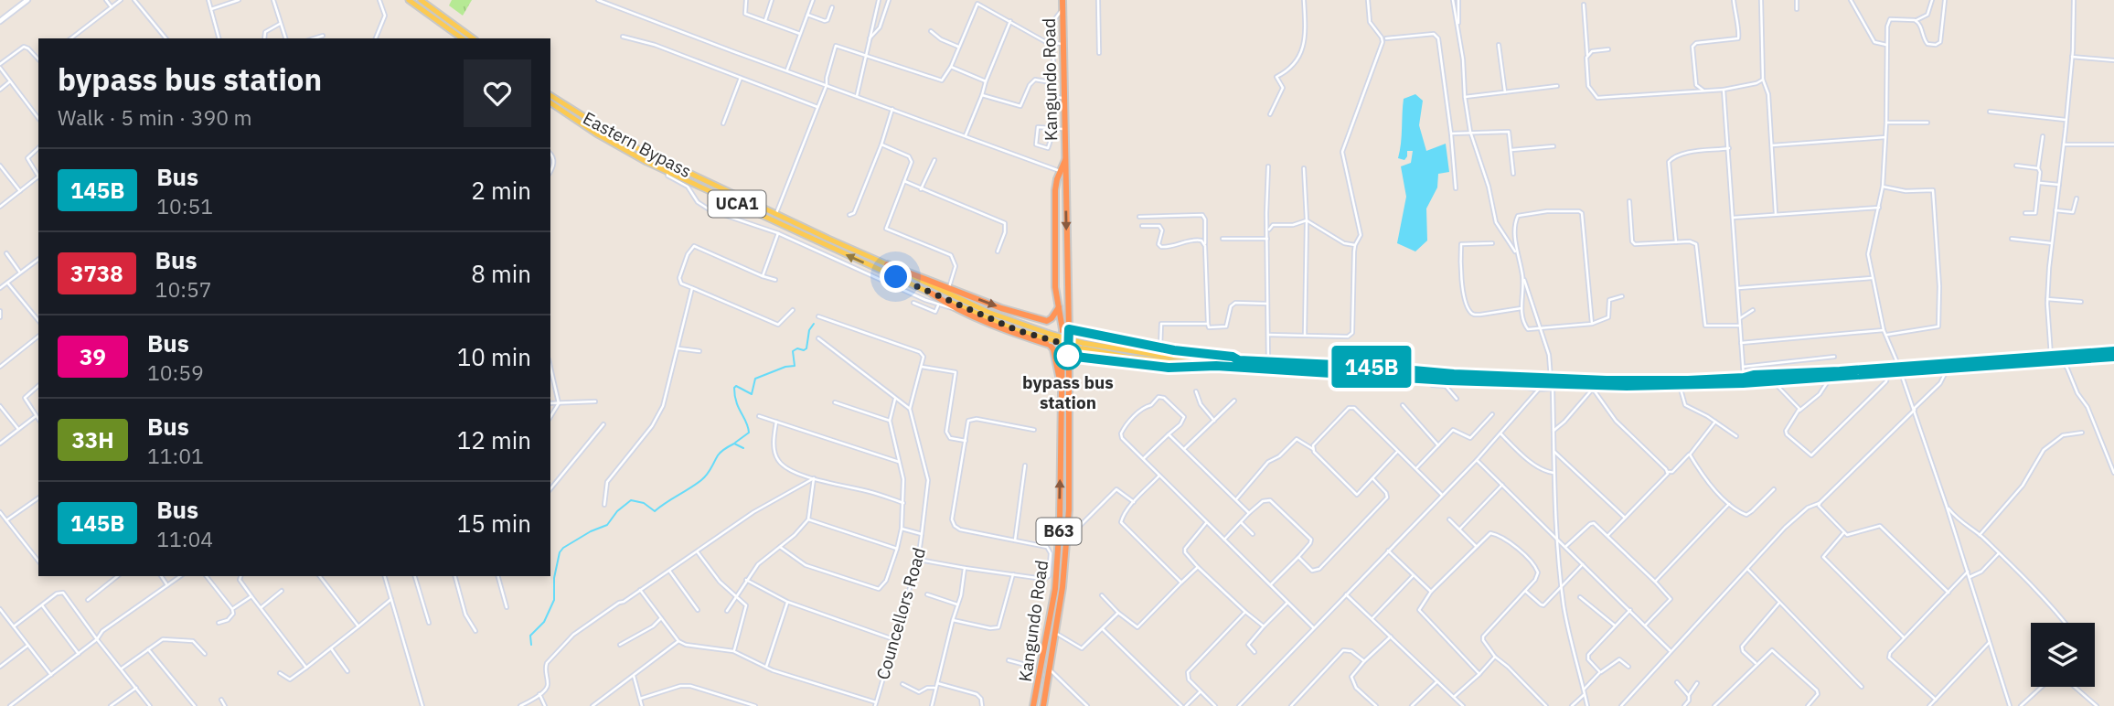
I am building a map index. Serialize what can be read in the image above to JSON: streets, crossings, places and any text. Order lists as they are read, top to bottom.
{
  "streets": {
    "highway": ["Kangundo Road", "B63"],
    "main road": ["Eastern Bypass", "UCA1"],
    "street": ["Councellors Road"]
  },
  "places": ["bypass bus station"],
  "lines": ["bus line 145B"],
  "page": {
    "on_map": "145B",
    "heading": ["bypass bus station", "Walk · 5 min · 390 m"],
    "list": [
      {
        "mark": "145B",
        "name": "Bus",
        "note": "10:51",
        "value": "2 min"
      },
      {
        "mark": "3738",
        "name": "Bus",
        "note": "10:57",
        "value": "8 min"
      },
      {
        "mark": "39",
        "name": "Bus",
        "note": "10:59",
        "value": "10 min"
      },
      {
        "mark": "33H",
        "name": "Bus",
        "note": "11:01",
        "value": "12 min"
      },
      {
        "mark": "145B",
        "name": "Bus",
        "note": "11:04",
        "value": "15 min"
      }
    ]
  }
}
